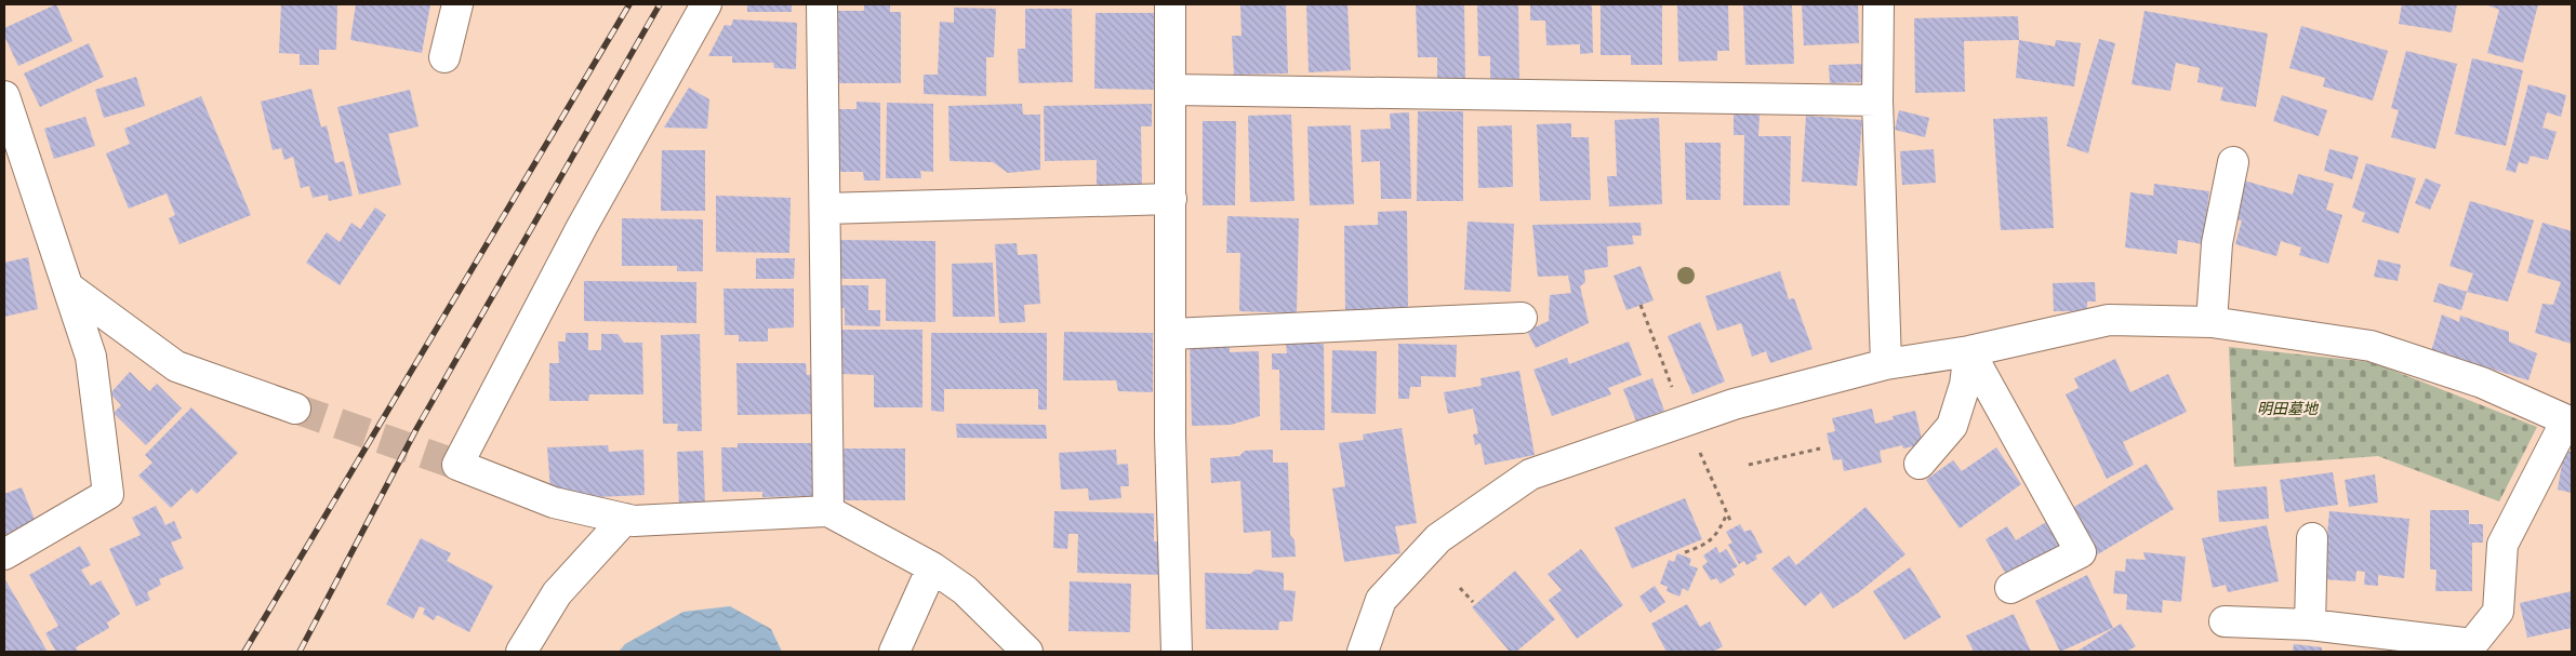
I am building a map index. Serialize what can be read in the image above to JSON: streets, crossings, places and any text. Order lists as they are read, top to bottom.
{
  "parks": ["明田墓地"]
}
